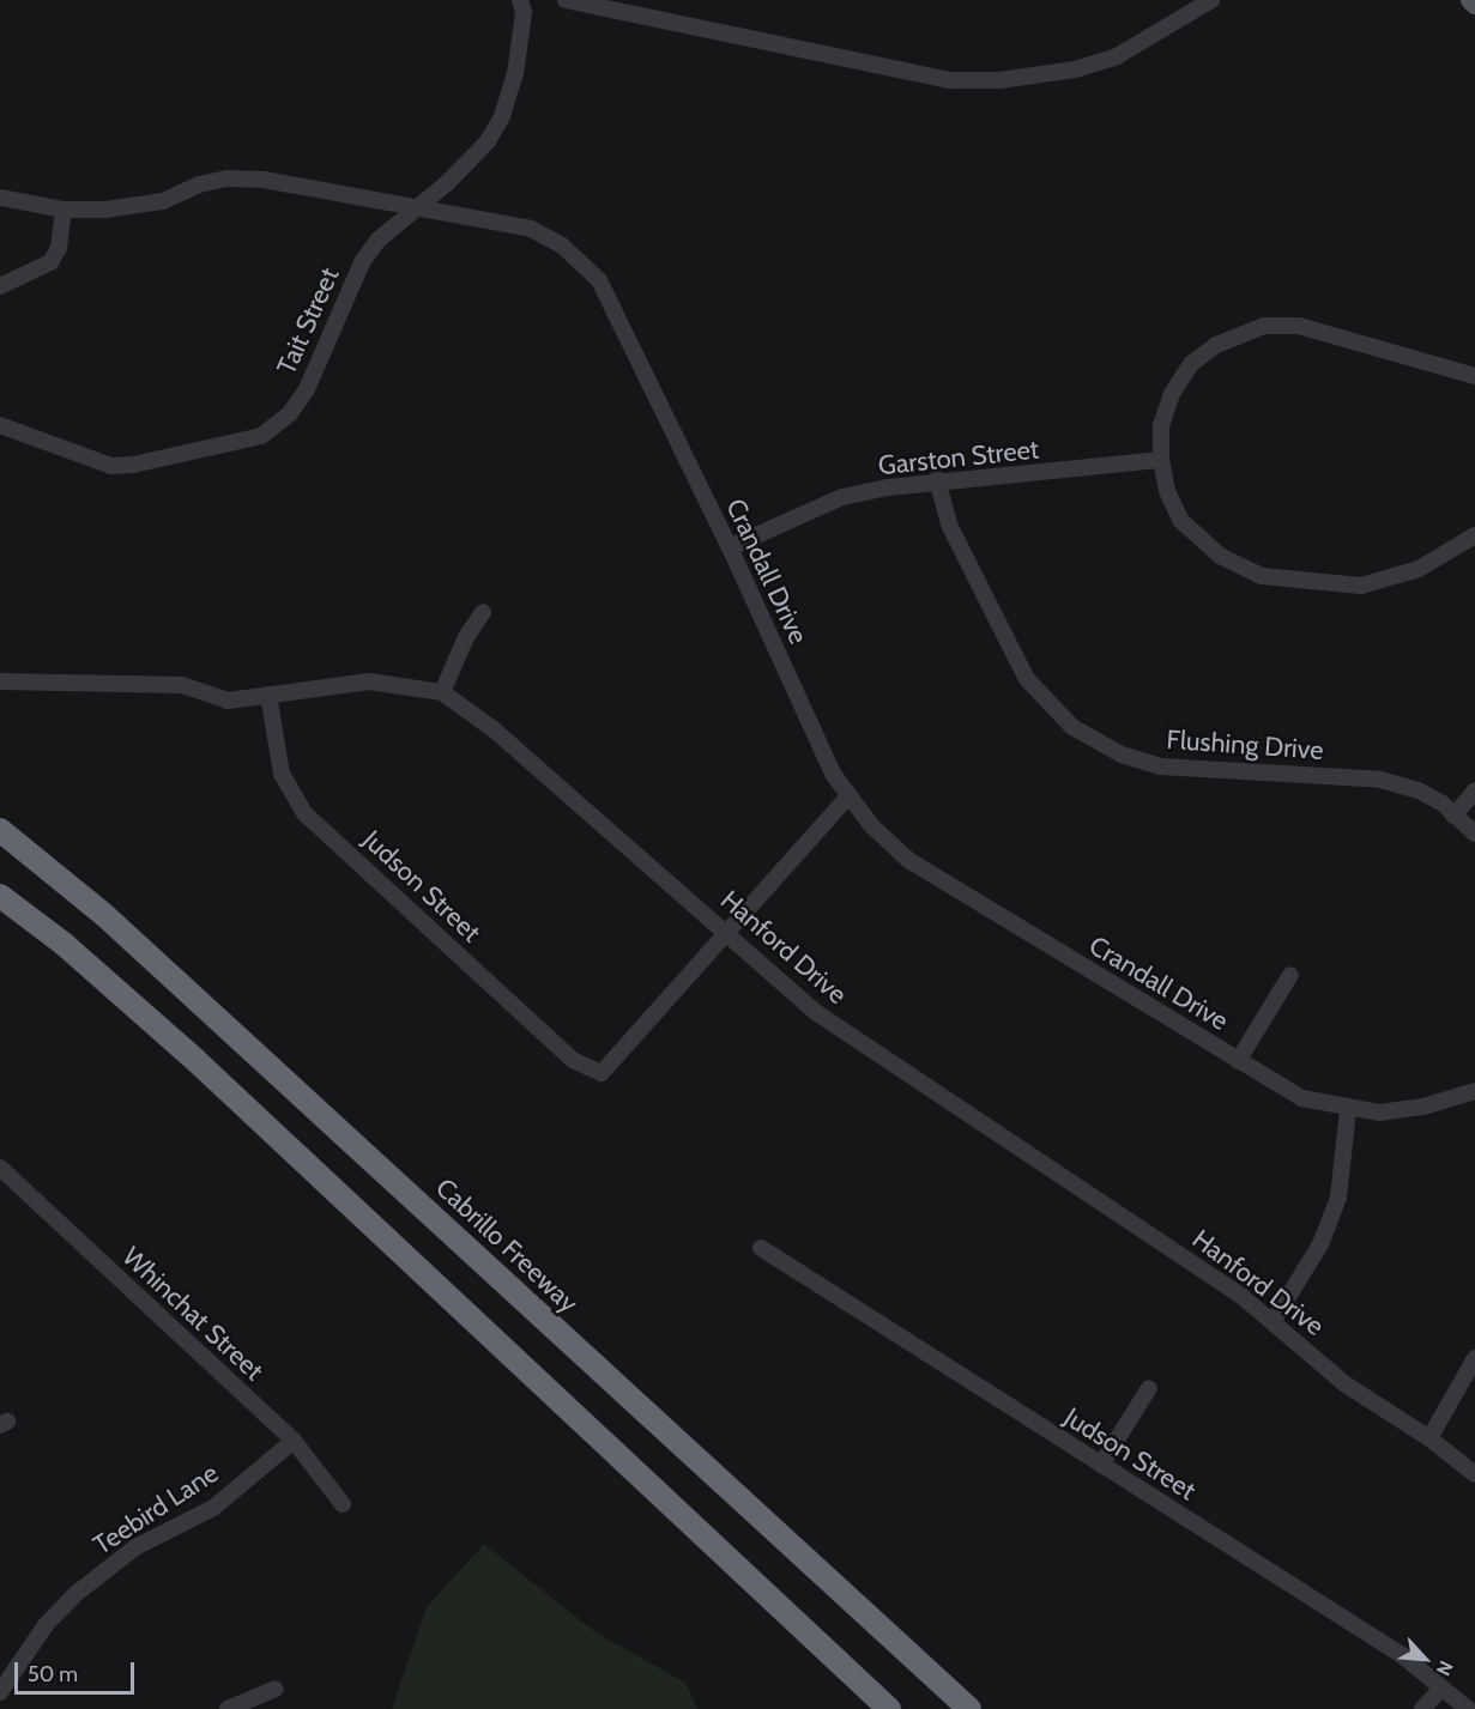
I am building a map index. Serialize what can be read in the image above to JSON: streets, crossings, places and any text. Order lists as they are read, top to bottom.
{
  "streets": {
    "highway": ["Cabrillo Freeway"],
    "street": [
      "Tait Street",
      "Garston Street",
      "Crandall Drive",
      "Flushing Drive",
      "Judson Street",
      "Hanford Drive",
      "Whinchat Street",
      "Teebird Lane"
    ]
  },
  "crossings": [
    ["Tait Street", "Crandall Drive"],
    ["Garston Street", "Crandall Drive"],
    ["Garston Street", "Flushing Drive"],
    ["Judson Street", "Hanford Drive"],
    ["Whinchat Street", "Teebird Lane"]
  ],
  "scale_bar": "50 m",
  "north": "bottom right"
}
